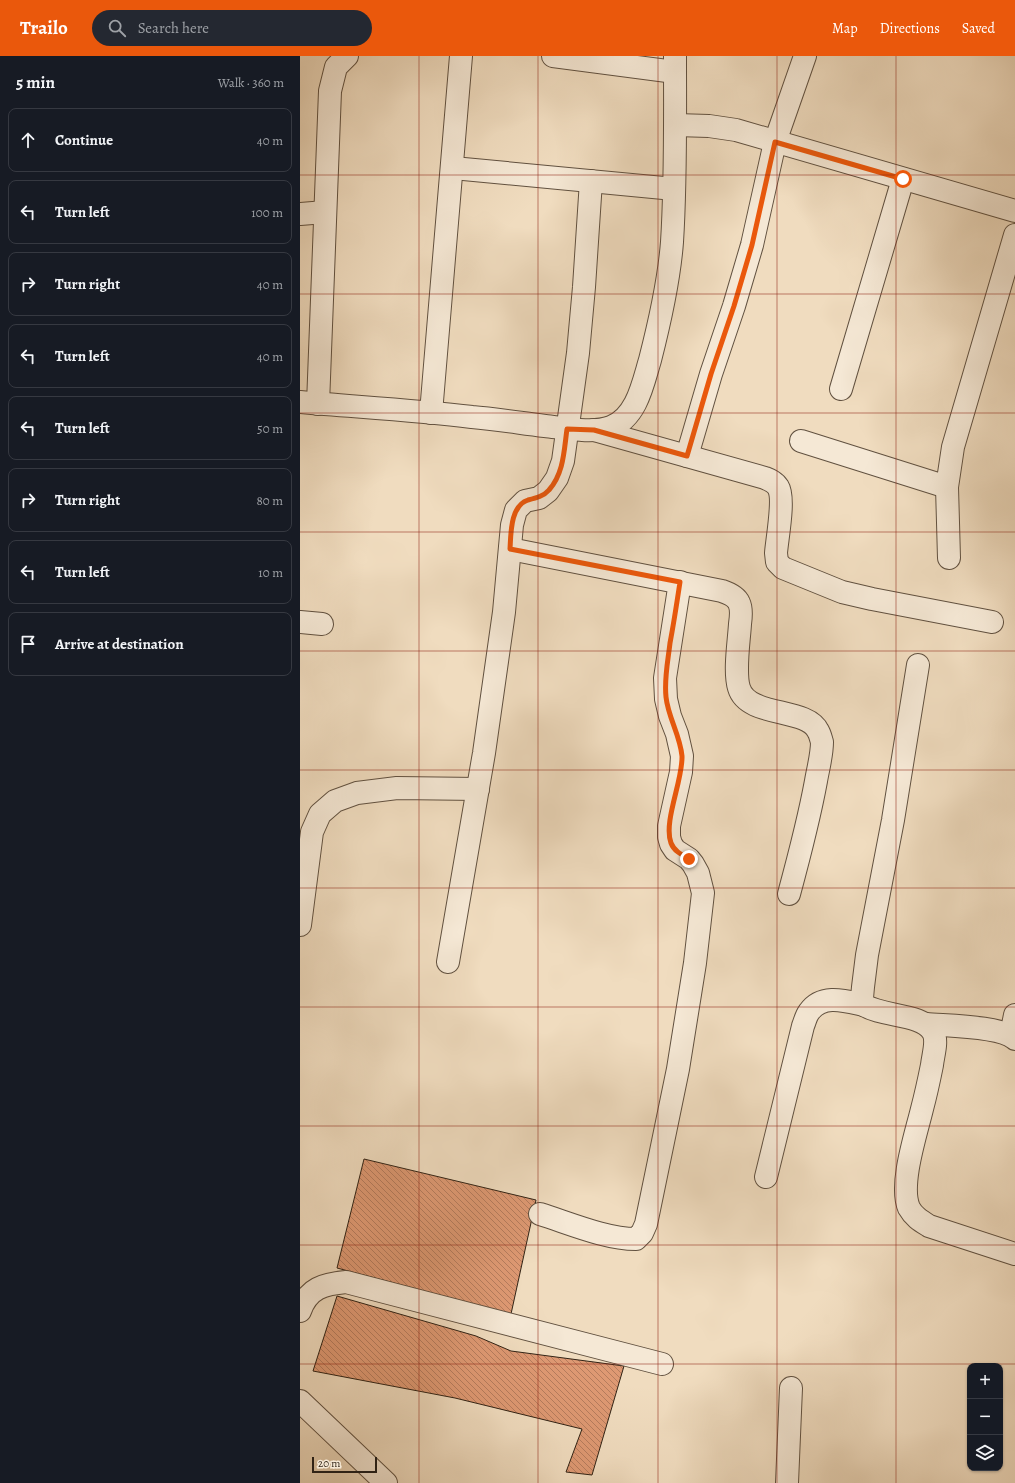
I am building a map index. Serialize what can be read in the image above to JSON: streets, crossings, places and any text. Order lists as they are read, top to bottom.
{
  "scale_bar": "20 m",
  "page": {
    "header": "Trailo",
    "search": "Search here",
    "nav": ["Map", "Directions", "Saved"],
    "heading": ["5 min", "Walk · 360 m"],
    "list": [
      ["Continue", "40 m"],
      ["Turn left", "100 m"],
      ["Turn right", "40 m"],
      ["Turn left", "40 m"],
      ["Turn left", "50 m"],
      ["Turn right", "80 m"],
      ["Turn left", "10 m"],
      "Arrive at destination"
    ],
    "map_buttons": ["+", "−"],
    "scale": "20 m"
  }
}
